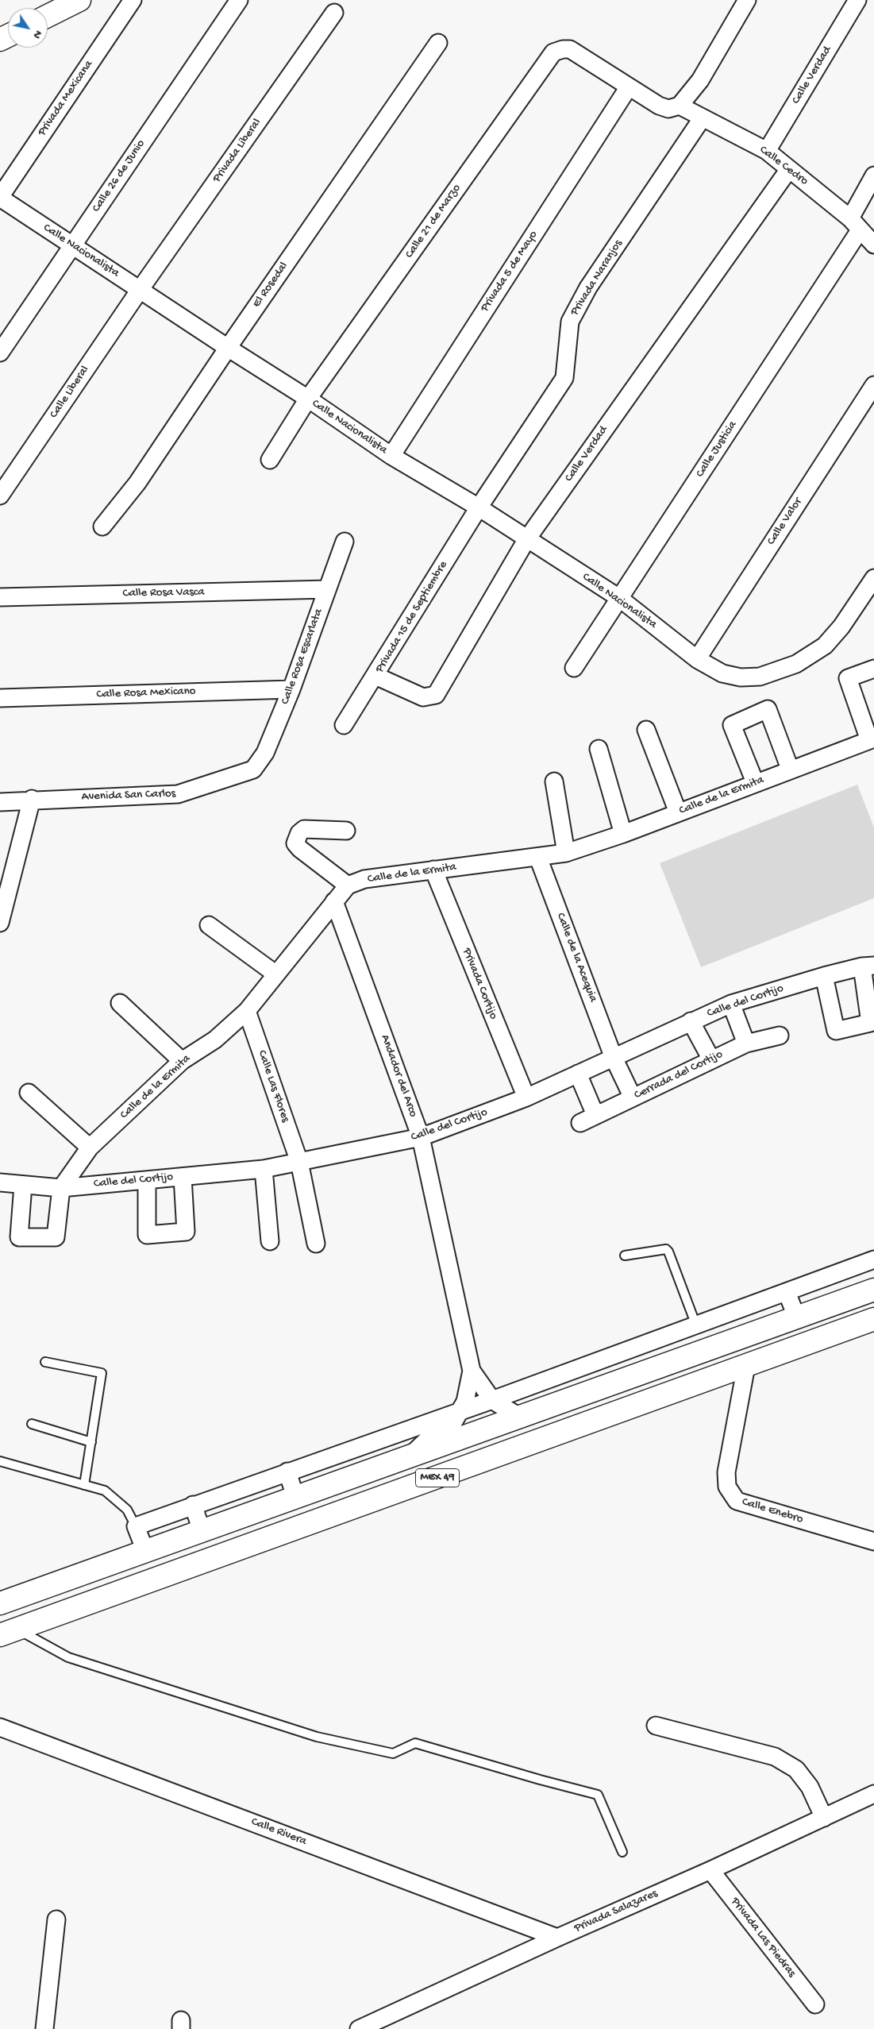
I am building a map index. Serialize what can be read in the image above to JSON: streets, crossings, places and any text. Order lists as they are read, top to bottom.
{
  "streets": {
    "main road": ["MEX 49"],
    "street": [
      "Calle Verdad",
      "Privada Mexicana",
      "Privada Liberal",
      "Calle Cedro",
      "Calle 26 de Junio",
      "Calle 21 de Marzo",
      "Calle Nacionalista",
      "Privada 5 de Mayo",
      "Privada Naranjos",
      "El Rosedal",
      "Calle Liberal",
      "Calle Justicia",
      "Calle Valor",
      "Calle Rosa Vasca",
      "Privada 15 de Septiembre",
      "Calle Rosa Escarlata",
      "Calle Rosa Mexicano",
      "Avenida San Carlos",
      "Calle de la Ermita",
      "Calle de la Acequia",
      "Privada Cortijo",
      "Calle del Cortijo",
      "Cerrada del Cortijo",
      "Andador del Arco",
      "Calle Las Flores",
      "Calle Enebro",
      "Calle Rivera",
      "Privada Salazares",
      "Privada Las Piedras"
    ]
  },
  "crossings": [
    ["Calle Verdad", "Calle Cedro"],
    ["Calle Verdad", "Calle Nacionalista"],
    ["Calle Verdad", "Privada 15 de Septiembre"],
    ["Privada Mexicana", "Calle Nacionalista"],
    ["Privada Liberal", "Calle Nacionalista"],
    ["Privada Liberal", "Calle Liberal"],
    ["Calle Cedro", "Privada Naranjos"],
    ["Calle Cedro", "Calle Justicia"],
    ["Calle 26 de Junio", "Calle Nacionalista"],
    ["Calle 21 de Marzo", "Calle Nacionalista"],
    ["Calle 21 de Marzo", "Privada 5 de Mayo"],
    ["Calle Nacionalista", "Privada 5 de Mayo"],
    ["Calle Nacionalista", "Privada Naranjos"],
    ["Calle Nacionalista", "El Rosedal"],
    ["Calle Nacionalista", "Calle Liberal"],
    ["Calle Nacionalista", "Calle Justicia"],
    ["Calle Nacionalista", "Calle Valor"],
    ["Calle Nacionalista", "Privada 15 de Septiembre"],
    ["Privada Naranjos", "Privada 15 de Septiembre"],
    ["Calle Rosa Vasca", "Calle Rosa Escarlata"],
    ["Calle Rosa Escarlata", "Calle Rosa Mexicano"],
    ["Calle Rosa Escarlata", "Avenida San Carlos"],
    ["Calle de la Ermita", "Calle de la Acequia"],
    ["Calle de la Ermita", "Privada Cortijo"],
    ["Calle de la Ermita", "Calle del Cortijo"],
    ["Calle de la Ermita", "Andador del Arco"],
    ["Calle de la Ermita", "Calle Las Flores"],
    ["Calle de la Acequia", "Calle del Cortijo"],
    ["Calle de la Acequia", "Cerrada del Cortijo"],
    ["Privada Cortijo", "Calle del Cortijo"],
    ["Calle del Cortijo", "Andador del Arco"],
    ["Calle del Cortijo", "Calle Las Flores"],
    ["Andador del Arco", "MEX 49"],
    ["MEX 49", "Calle Enebro"],
    ["Calle Rivera", "Privada Salazares"],
    ["Privada Salazares", "Privada Las Piedras"]
  ],
  "north": "bottom right"
}
